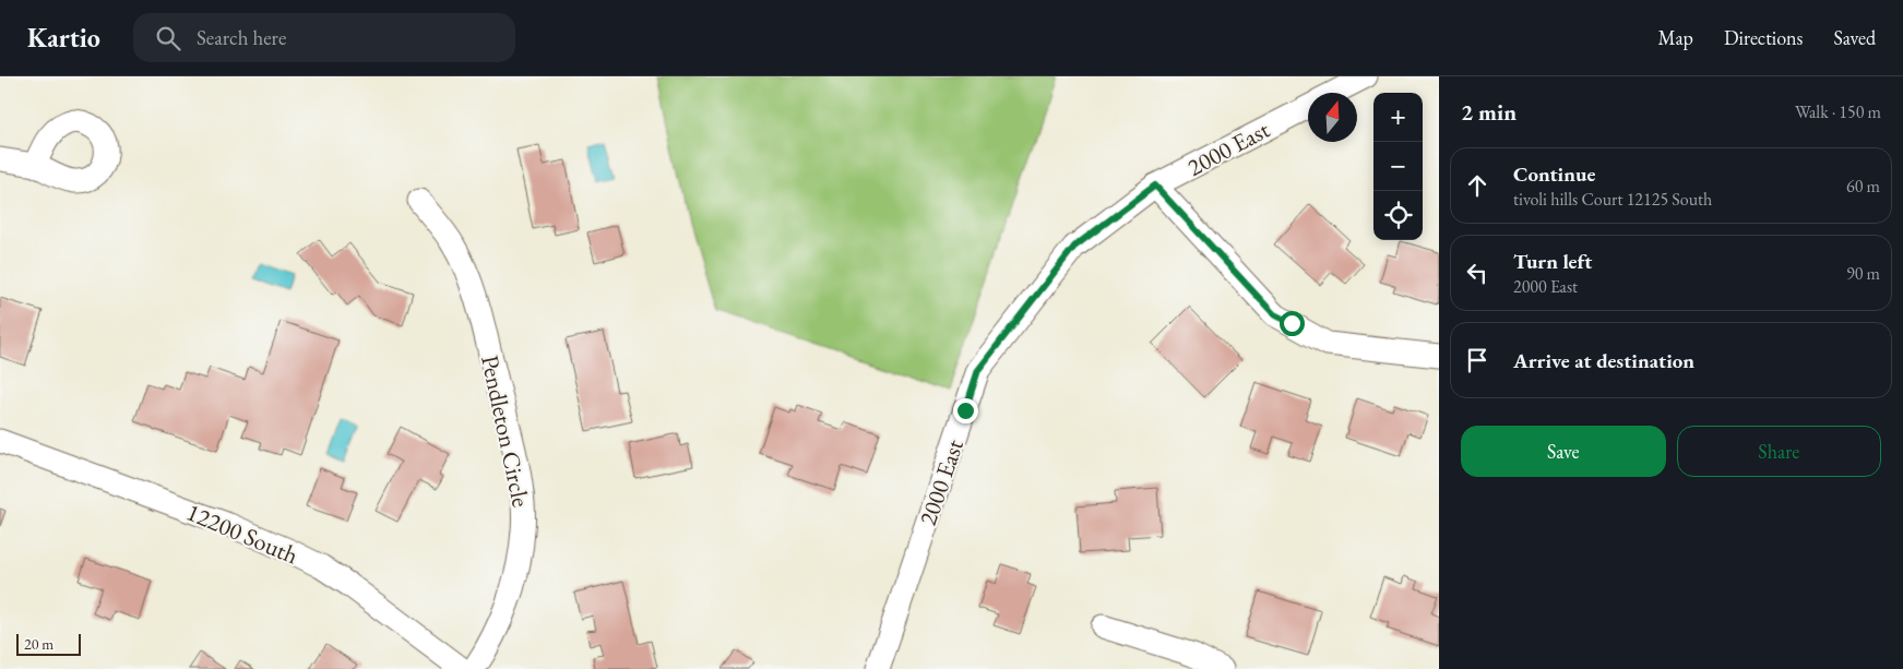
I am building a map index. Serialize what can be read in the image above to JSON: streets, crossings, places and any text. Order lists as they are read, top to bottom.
{
  "streets": {
    "street": ["2000 East", "Pendleton Circle", "12200 South"]
  },
  "scale_bar": "20 m",
  "north": "top",
  "page": {
    "header": "Kartio",
    "search": "Search here",
    "nav": ["Map", "Directions", "Saved"],
    "heading": ["2 min", "Walk · 150 m"],
    "map_buttons": ["+", "−"],
    "list": [
      ["Continue", "tivoli hills Court 12125 South", "60 m"],
      ["Turn left", "2000 East", "90 m"],
      "Arrive at destination"
    ],
    "buttons": ["Save", "Share"],
    "scale": "20 m"
  }
}
